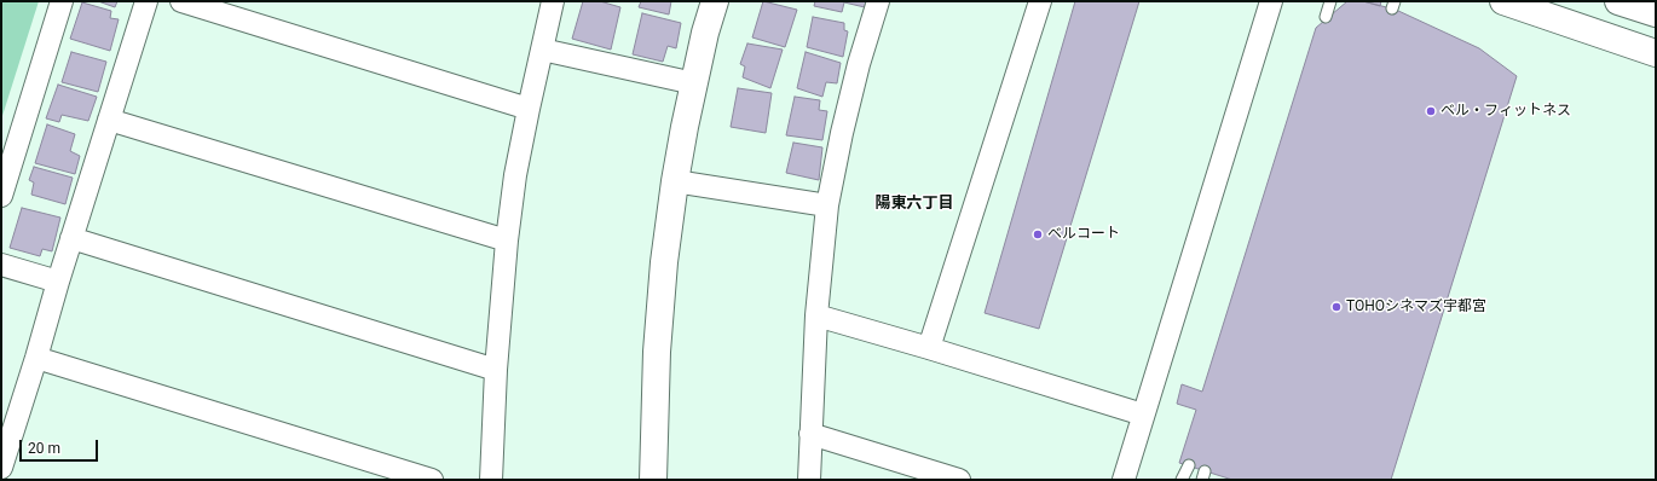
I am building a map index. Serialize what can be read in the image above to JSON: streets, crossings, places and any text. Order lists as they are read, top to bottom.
{
  "districts": ["陽東六丁目"],
  "places": ["ベル・フィットネス", "ベルコート", "TOHOシネマズ宇都宮"],
  "scale_bar": "20 m"
}
